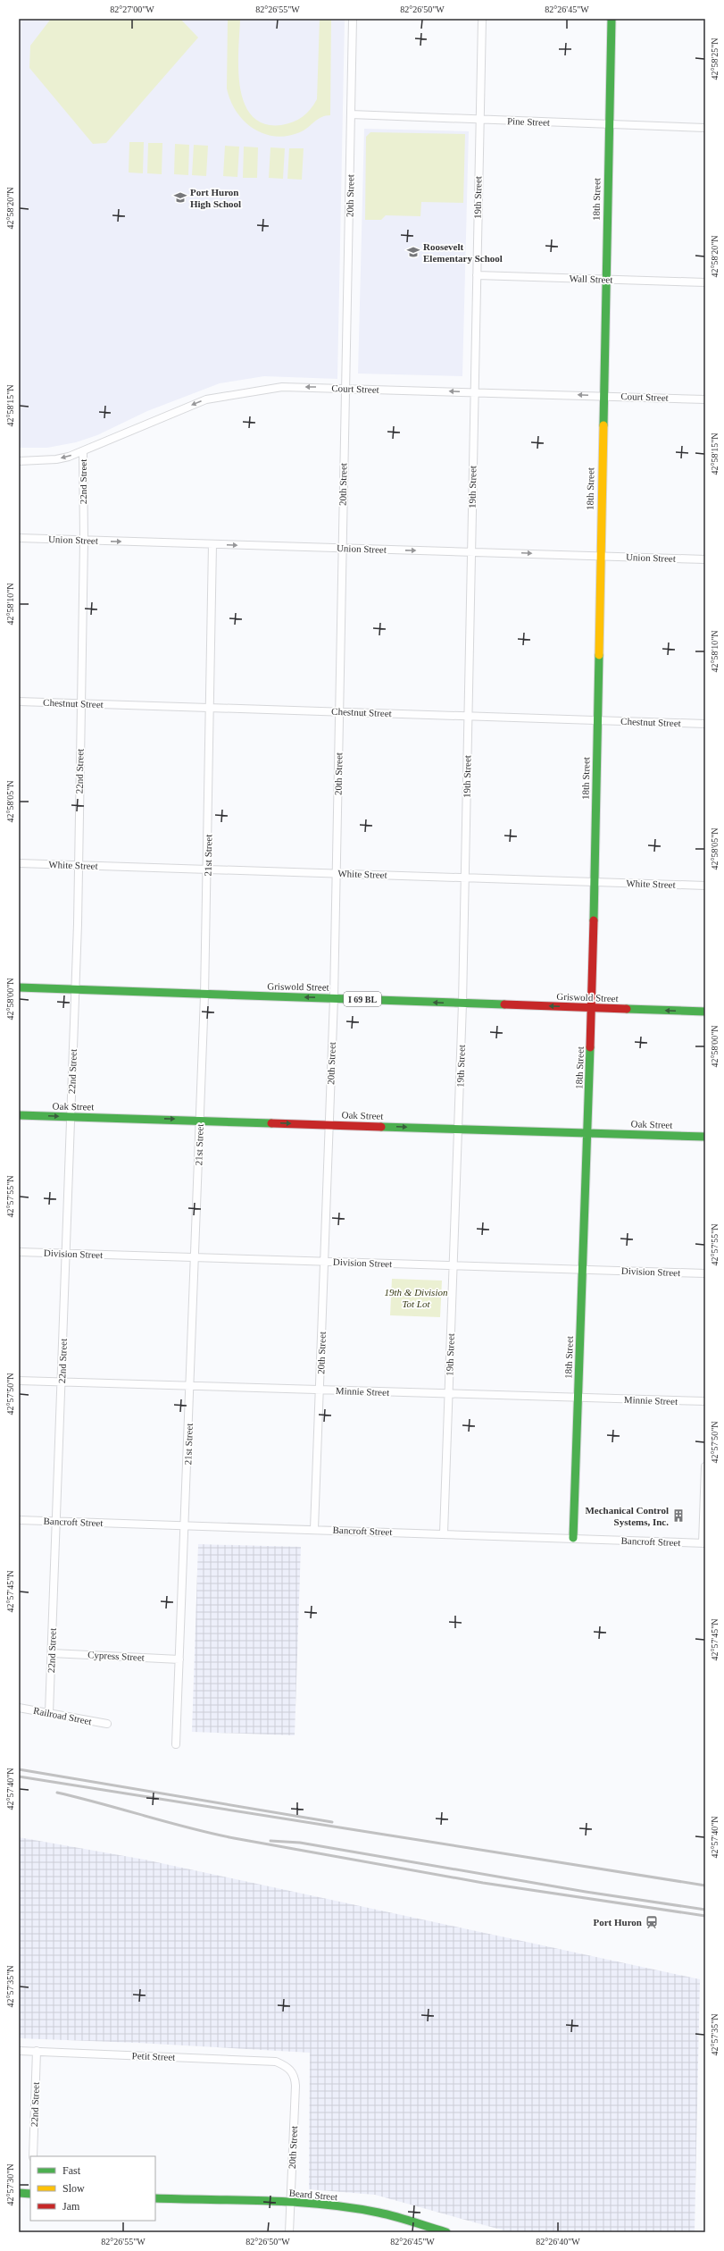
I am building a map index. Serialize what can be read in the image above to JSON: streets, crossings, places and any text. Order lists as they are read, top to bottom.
{
  "streets": {
    "street": [
      "Pine Street",
      "20th Street",
      "19th Street",
      "18th Street",
      "Wall Street",
      "Court Street",
      "22nd Street",
      "Union Street",
      "Chestnut Street",
      "21st Street",
      "White Street",
      "Griswold Street",
      "I 69 BL",
      "Oak Street",
      "Division Street",
      "Minnie Street",
      "Bancroft Street",
      "Cypress Street",
      "Railroad Street",
      "Petit Street",
      "Beard Street"
    ]
  },
  "crossings": [
    ["Pine Street", "20th Street"],
    ["Pine Street", "19th Street"],
    ["Pine Street", "18th Street"],
    ["20th Street", "Court Street"],
    ["20th Street", "Union Street"],
    ["20th Street", "Chestnut Street"],
    ["20th Street", "White Street"],
    ["20th Street", "Griswold Street"],
    ["20th Street", "Oak Street"],
    ["20th Street", "Division Street"],
    ["20th Street", "Minnie Street"],
    ["20th Street", "Bancroft Street"],
    ["20th Street", "Petit Street"],
    ["20th Street", "Beard Street"],
    ["19th Street", "Wall Street"],
    ["19th Street", "Court Street"],
    ["19th Street", "Union Street"],
    ["19th Street", "Chestnut Street"],
    ["19th Street", "White Street"],
    ["19th Street", "Griswold Street"],
    ["19th Street", "Oak Street"],
    ["19th Street", "Division Street"],
    ["19th Street", "Minnie Street"],
    ["19th Street", "Bancroft Street"],
    ["18th Street", "Wall Street"],
    ["18th Street", "Court Street"],
    ["18th Street", "Union Street"],
    ["18th Street", "Chestnut Street"],
    ["18th Street", "White Street"],
    ["18th Street", "Griswold Street"],
    ["18th Street", "Oak Street"],
    ["18th Street", "Division Street"],
    ["18th Street", "Minnie Street"],
    ["18th Street", "Bancroft Street"],
    ["Court Street", "22nd Street"],
    ["22nd Street", "Union Street"],
    ["22nd Street", "Chestnut Street"],
    ["22nd Street", "White Street"],
    ["22nd Street", "Griswold Street"],
    ["22nd Street", "Oak Street"],
    ["22nd Street", "Division Street"],
    ["22nd Street", "Minnie Street"],
    ["22nd Street", "Bancroft Street"],
    ["22nd Street", "Cypress Street"],
    ["22nd Street", "Railroad Street"],
    ["22nd Street", "Petit Street"],
    ["Union Street", "21st Street"],
    ["Chestnut Street", "21st Street"],
    ["21st Street", "White Street"],
    ["21st Street", "Griswold Street"],
    ["21st Street", "Oak Street"],
    ["21st Street", "Division Street"],
    ["21st Street", "Minnie Street"],
    ["21st Street", "Bancroft Street"],
    ["21st Street", "Cypress Street"]
  ],
  "one_way": [
    "Court Street",
    "Union Street",
    "Griswold Street",
    "Oak Street"
  ],
  "parks": ["19th & Division Tot Lot"],
  "places": {
    "school or university": ["Port Huron High School", "Roosevelt Elementary School"],
    "building": ["Mechanical Control Systems, Inc."],
    "station": ["Port Huron"]
  },
  "legend": ["Fast", "Slow", "Jam"],
  "coordinates": [
    "82°27'00\"W",
    "82°26'55\"W",
    "82°26'50\"W",
    "82°26'45\"W",
    "42°58'25\"N",
    "42°58'20\"N",
    "42°58'15\"N",
    "42°58'10\"N",
    "42°58'05\"N",
    "42°58'00\"N",
    "42°57'55\"N",
    "42°57'50\"N",
    "42°57'45\"N",
    "42°57'40\"N",
    "42°57'35\"N",
    "42°57'30\"N",
    "82°26'40\"W"
  ]
}
